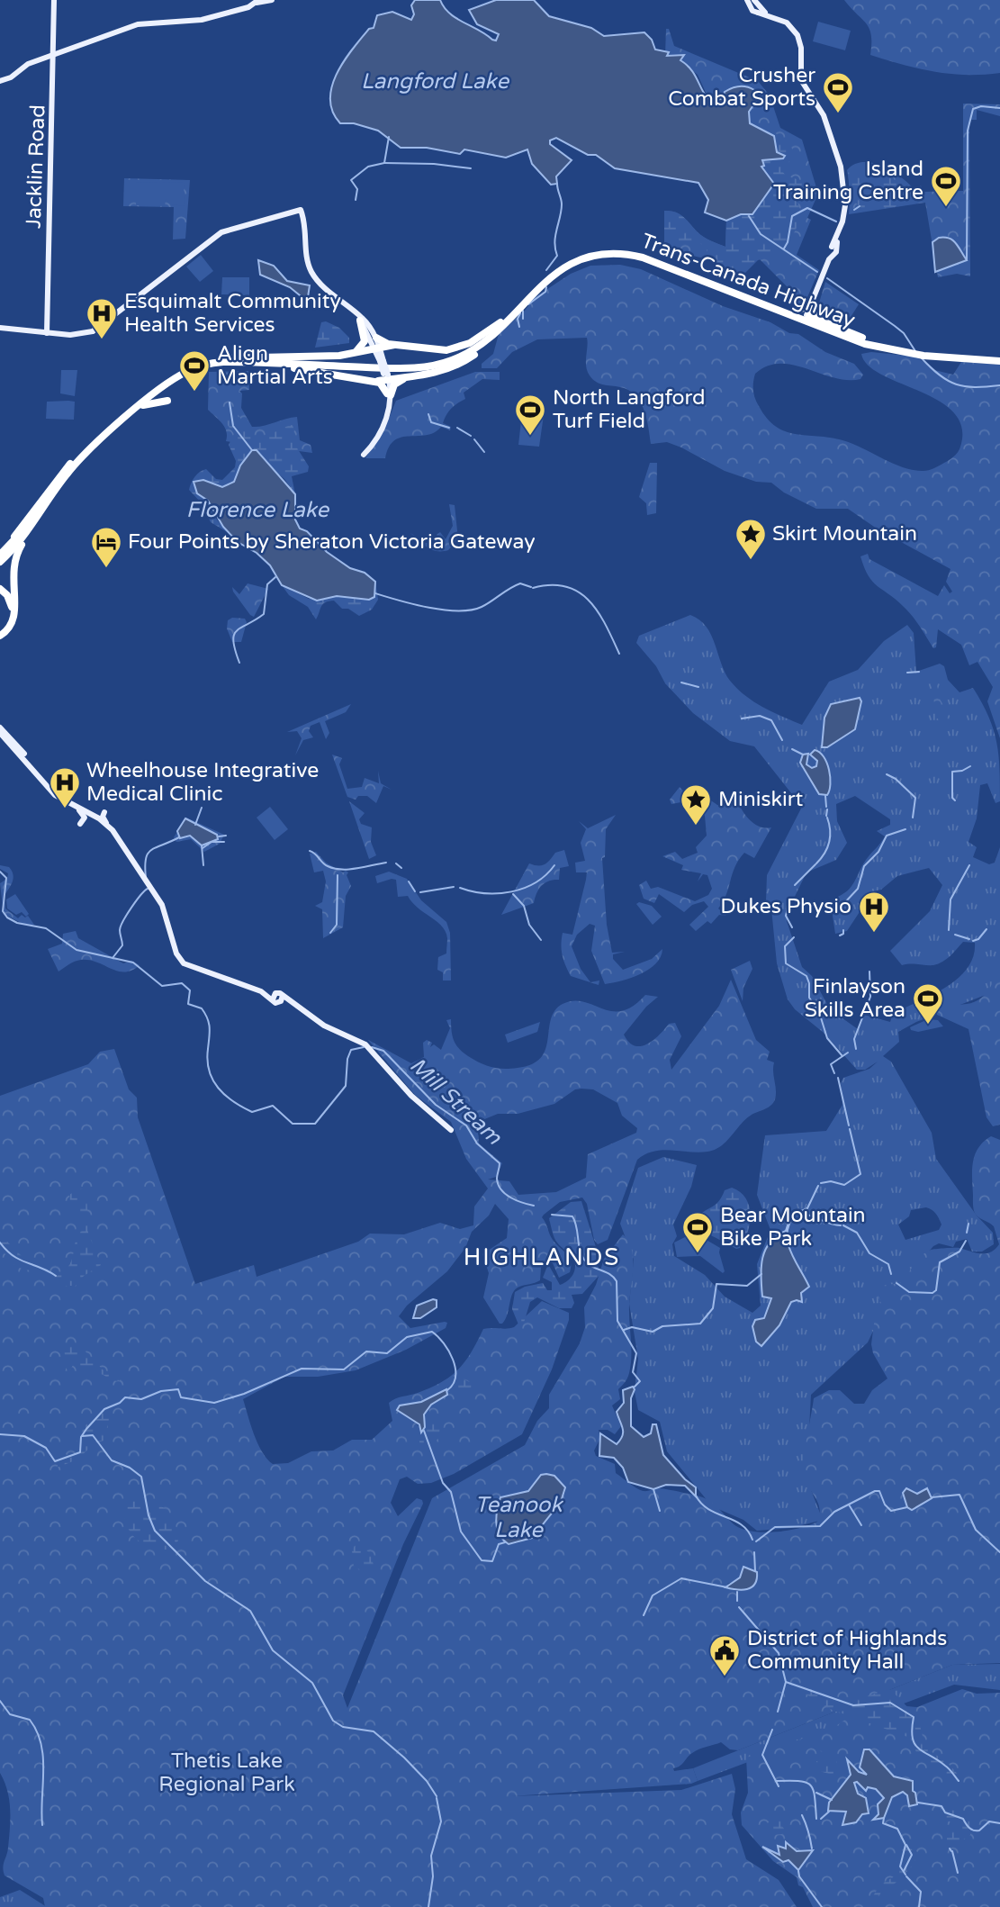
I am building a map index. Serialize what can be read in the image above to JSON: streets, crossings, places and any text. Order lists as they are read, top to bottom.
{
  "streets": {
    "highway": ["Trans-Canada Highway"],
    "main road": ["Jacklin Road"]
  },
  "districts": ["HIGHLANDS"],
  "water": [
    "Langford Lake",
    "Florence Lake",
    "Mill Stream",
    "Teanook Lake"
  ],
  "parks": ["Thetis Lake Regional Park"],
  "places": {
    "sports": [
      "Crusher Combat Sports",
      "Island Training Centre",
      "Align Martial Arts",
      "North Langford Turf Field",
      "Finlayson Skills Area",
      "Bear Mountain Bike Park"
    ],
    "hospital": ["Esquimalt Community Health Services", "Wheelhouse Integrative Medical Clinic", "Dukes Physio"],
    "place": ["Skirt Mountain", "Miniskirt"],
    "hotel": ["Four Points by Sheraton Victoria Gateway"],
    "public building": ["District of Highlands Community Hall"]
  }
}
